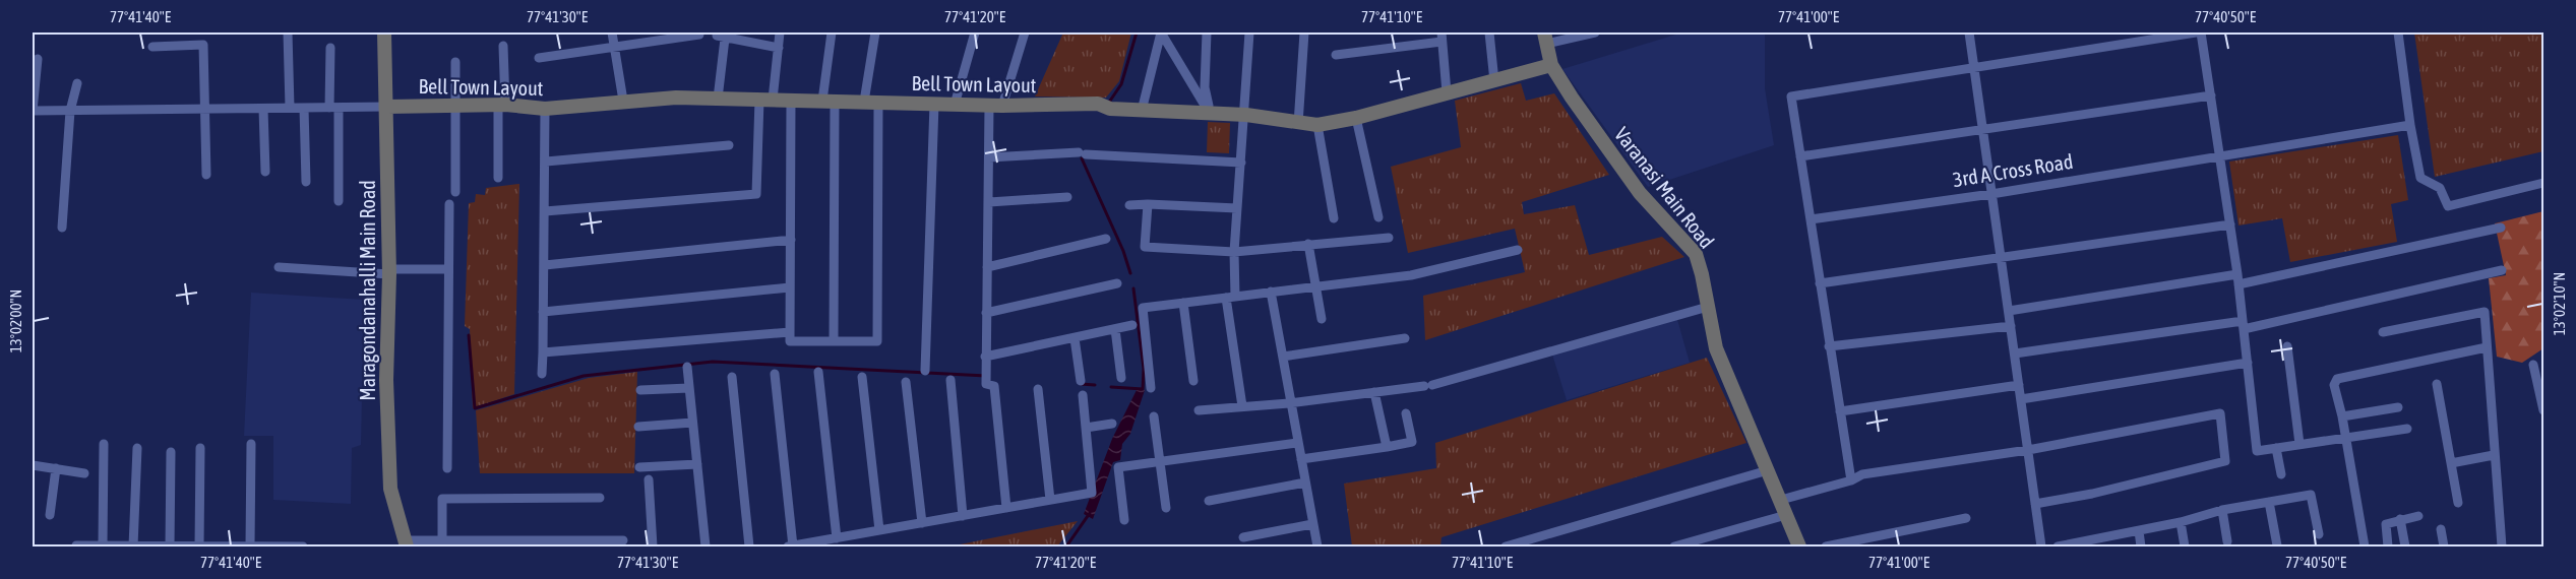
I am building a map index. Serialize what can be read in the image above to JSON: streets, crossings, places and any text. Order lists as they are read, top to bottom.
{
  "streets": {
    "street": [
      "Bell Town Layout",
      "3rd A Cross Road",
      "Varanasi Main Road",
      "Maragondanahalli Main Road"
    ]
  },
  "crossings": [
    ["Bell Town Layout", "Varanasi Main Road"],
    ["Bell Town Layout", "Maragondanahalli Main Road"]
  ],
  "coordinates": [
    "77°41'40\"E",
    "77°41'30\"E",
    "77°41'20\"E",
    "77°41'10\"E",
    "77°41'00\"E",
    "77°40'50\"E",
    "13°02'10\"N",
    "13°02'00\"N"
  ]
}
